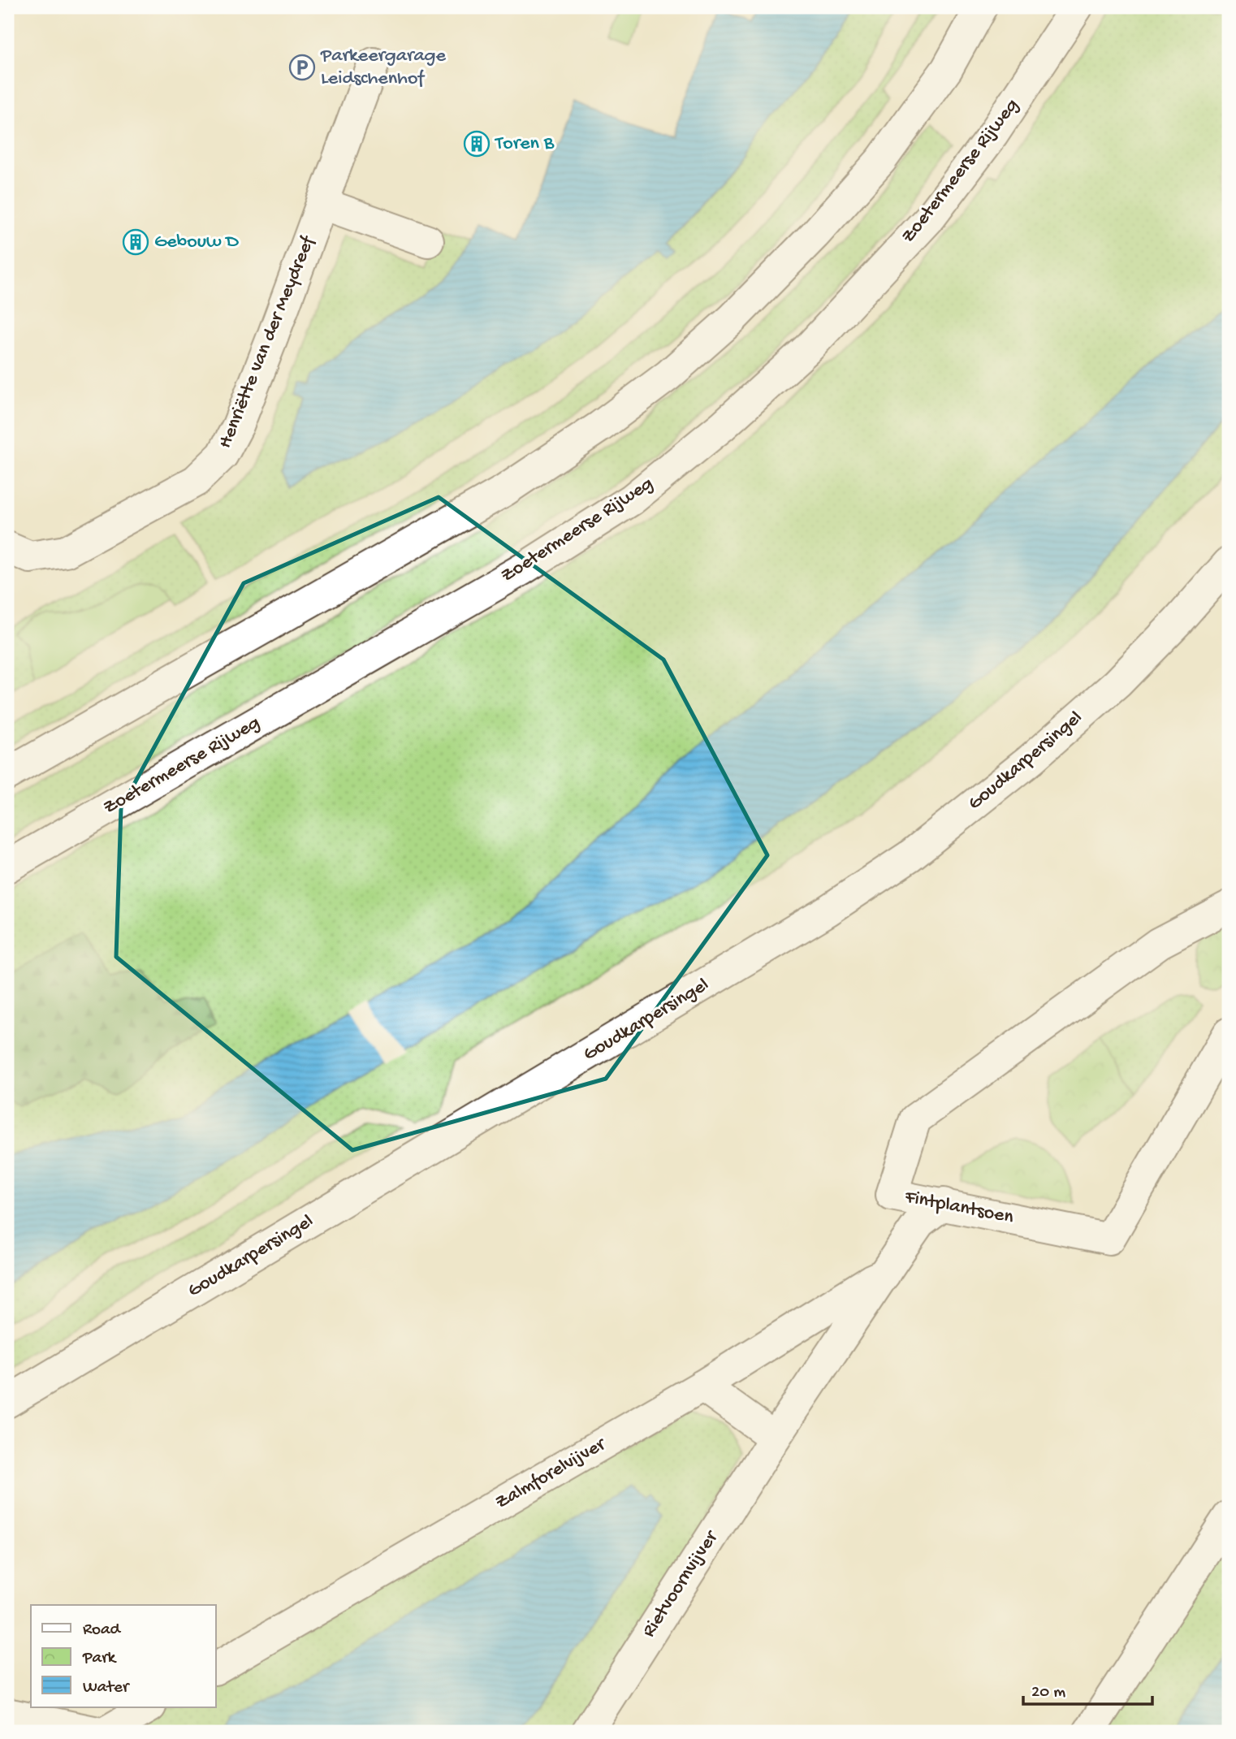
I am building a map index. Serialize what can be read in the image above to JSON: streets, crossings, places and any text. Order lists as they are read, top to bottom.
{
  "streets": {
    "street": [
      "Zoetermeerse Rijweg",
      "Henriëtte van der Meydreef",
      "Goudkarpersingel",
      "Fintplantsoen",
      "Zalmforelvijver",
      "Rietvoornvijver"
    ]
  },
  "crossings": [
    ["Fintplantsoen", "Rietvoornvijver"],
    ["Zalmforelvijver", "Rietvoornvijver"]
  ],
  "places": {
    "parking": ["Parkeergarage Leidschenhof"],
    "building": ["Toren B", "Gebouw D"]
  },
  "legend": ["Road", "Park", "Water"],
  "scale_bar": "20 m"
}
